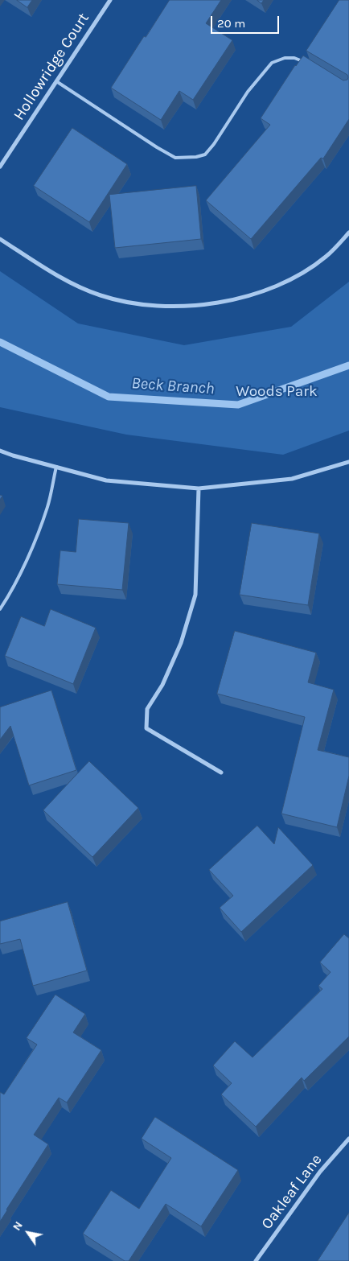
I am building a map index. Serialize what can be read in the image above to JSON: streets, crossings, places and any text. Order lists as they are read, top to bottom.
{
  "streets": {
    "street": ["Hollowridge Court", "Oakleaf Lane"]
  },
  "water": ["Beck Branch"],
  "parks": ["Woods Park"],
  "scale_bar": "20 m",
  "north": "top left"
}
